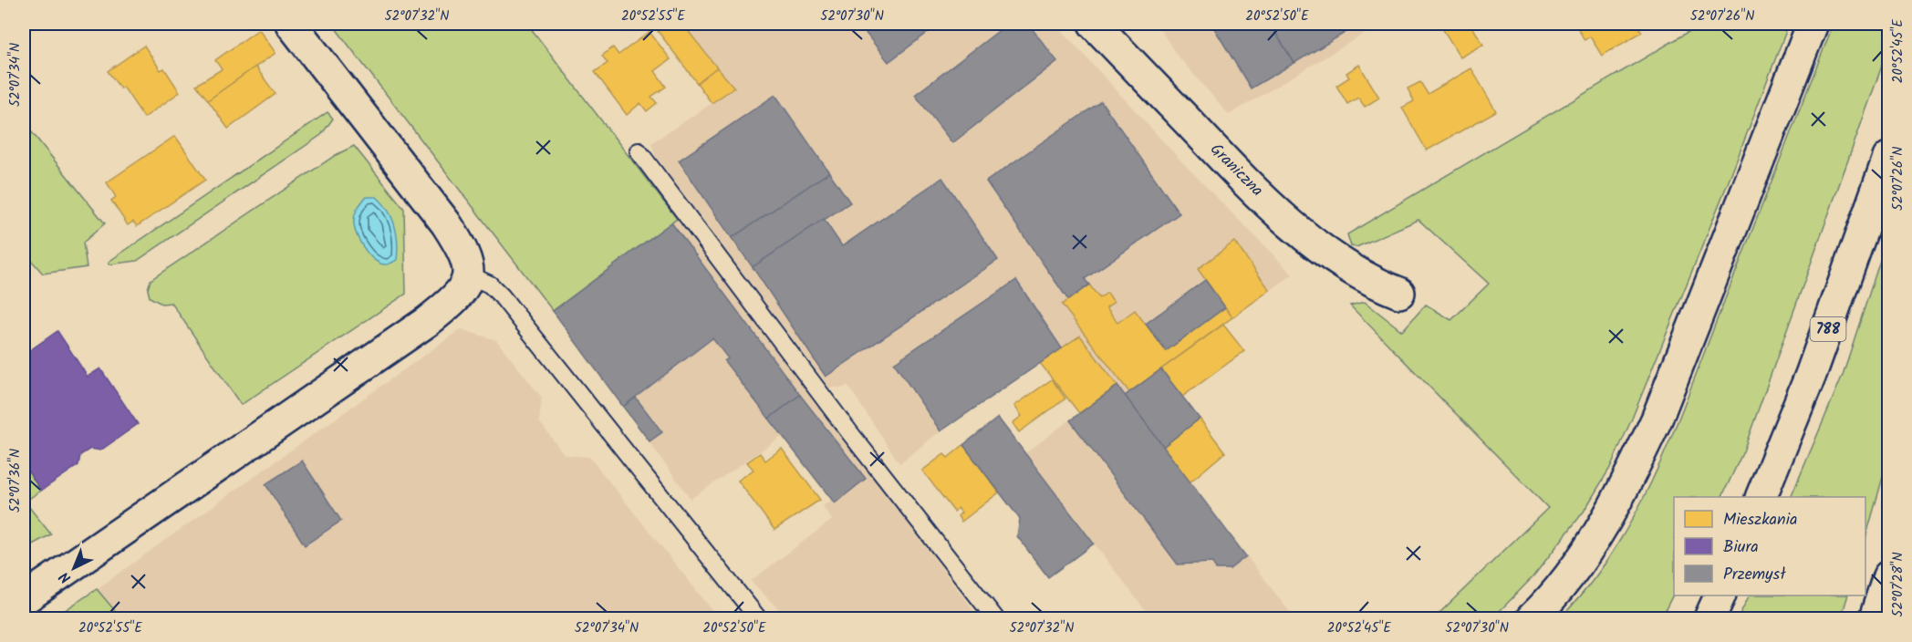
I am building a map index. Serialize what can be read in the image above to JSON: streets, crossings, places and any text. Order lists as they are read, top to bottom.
{
  "streets": {
    "street": ["Graniczna", "788"]
  },
  "legend": ["Mieszkania", "Biura", "Przemysł"],
  "north": "bottom left",
  "coordinates": [
    "52°07'32\"N",
    "20°52'55\"E",
    "52°07'30\"N",
    "20°52'50\"E",
    "52°07'26\"N",
    "20°52'45\"E",
    "52°07'34\"N",
    "52°07'36\"N",
    "52°07'28\"N"
  ]
}
